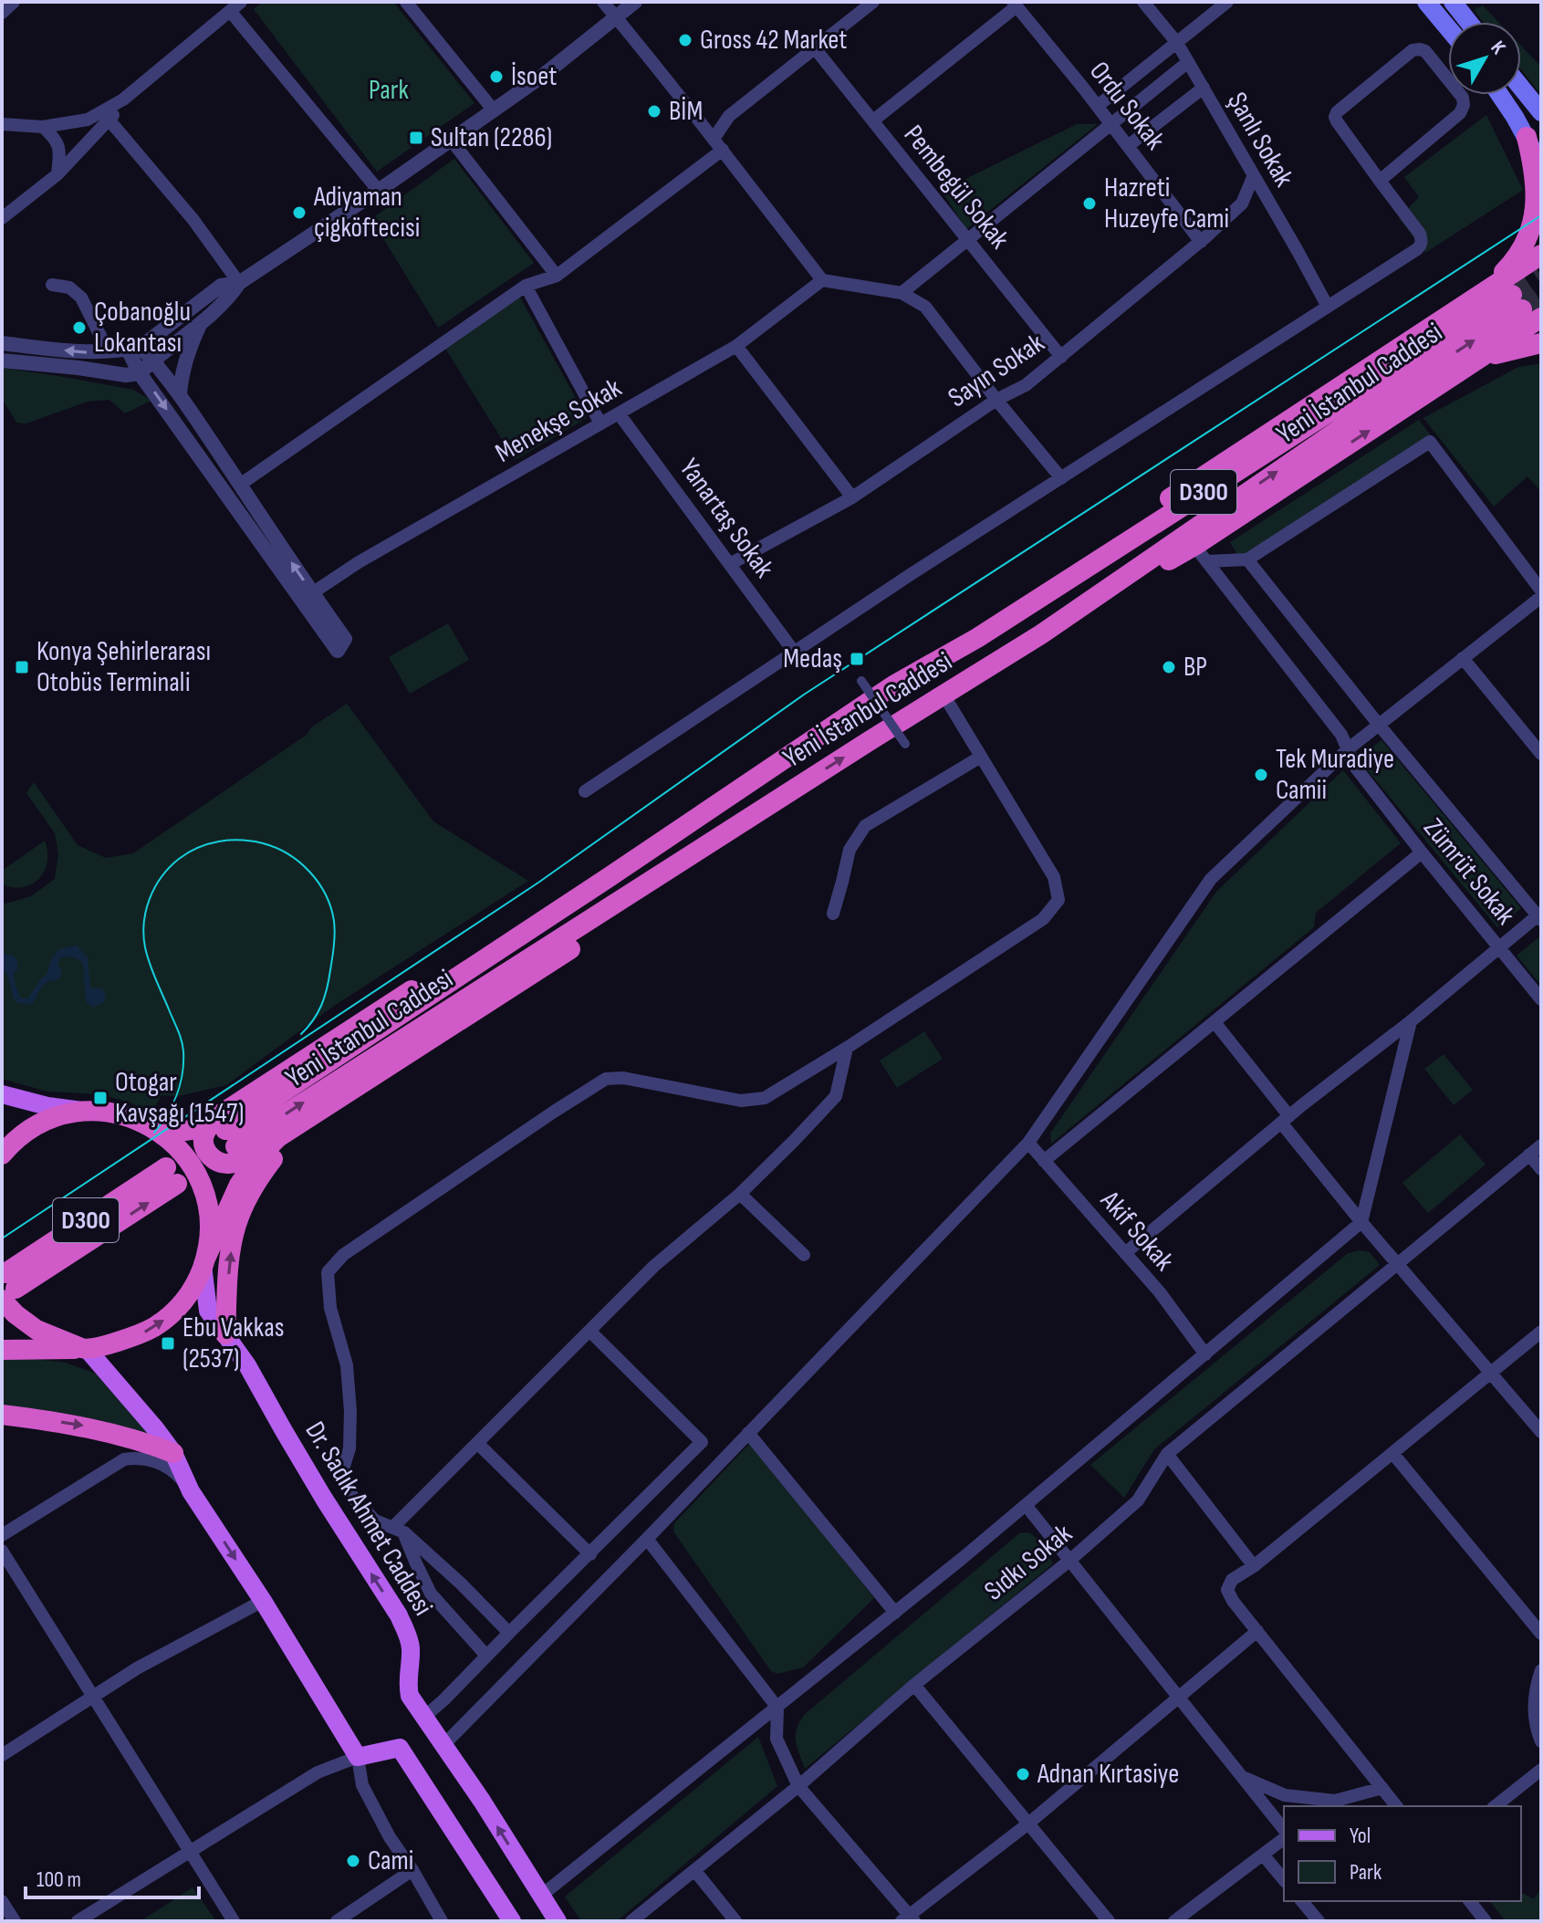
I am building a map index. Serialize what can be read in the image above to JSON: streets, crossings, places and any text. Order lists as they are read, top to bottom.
{
  "streets": {
    "highway": ["Yeni İstanbul Caddesi", "D300"],
    "main road": ["Dr. Sadık Ahmet Caddesi"],
    "street": [
      "Ordu Sokak",
      "Şanlı Sokak",
      "Pembegül Sokak",
      "Sayın Sokak",
      "Menekşe Sokak",
      "Yanartaş Sokak",
      "Zümrüt Sokak",
      "Akif Sokak",
      "Sıdkı Sokak"
    ]
  },
  "crossings": [
    ["Ordu Sokak", "Sayın Sokak"],
    ["Şanlı Sokak", "Sayın Sokak"],
    ["Pembegül Sokak", "Sayın Sokak"],
    ["Sayın Sokak", "Yanartaş Sokak"],
    ["Menekşe Sokak", "Yanartaş Sokak"]
  ],
  "parks": ["Park"],
  "places": {
    "other": [
      "Gross 42 Market",
      "İsoet",
      "BİM",
      "Hazreti Huzeyfe Cami",
      "Adiyaman çigköftecisi",
      "Çobanoğlu Lokantası",
      "BP",
      "Tek Muradiye Camii",
      "Adnan Kırtasiye",
      "Cami"
    ],
    "transit": [
      "Sultan (2286)",
      "Medaş",
      "Konya Şehirlerarası Otobüs Terminali",
      "Otogar Kavşağı (1547)",
      "Ebu Vakkas (2537)"
    ]
  },
  "legend": ["Yol", "Park"],
  "scale_bar": "100 m",
  "north": "top right"
}
